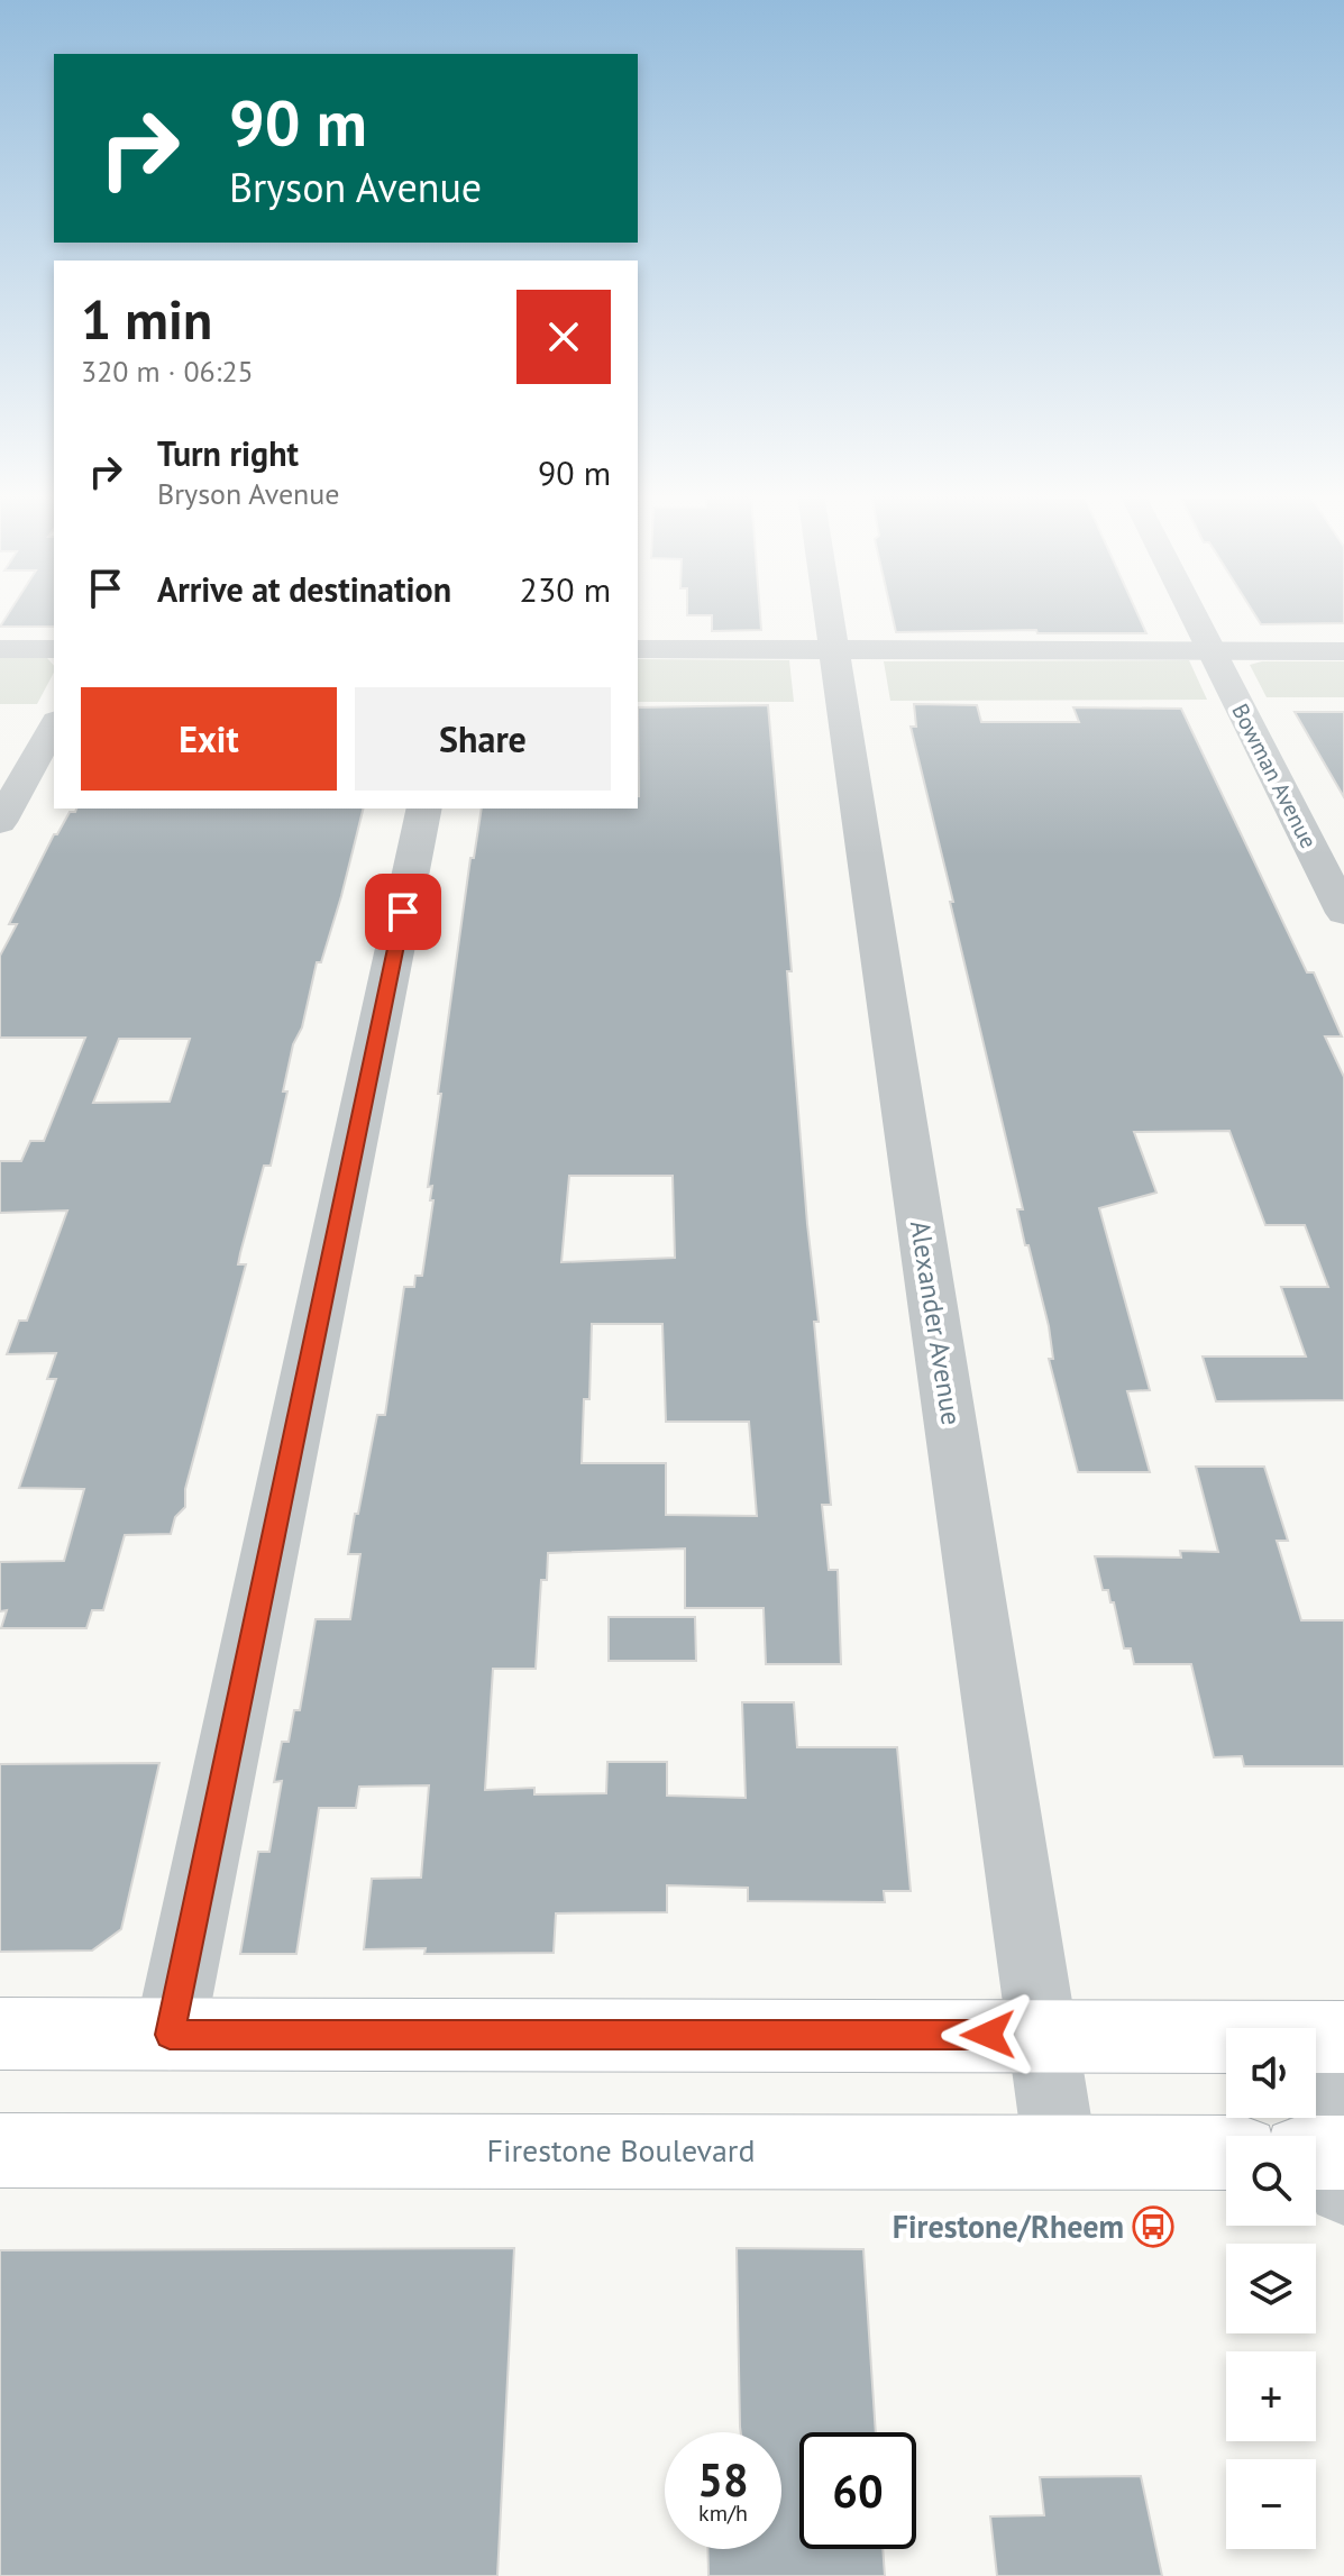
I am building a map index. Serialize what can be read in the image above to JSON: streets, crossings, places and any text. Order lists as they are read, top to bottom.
{
  "streets": {
    "main road": ["Firestone Boulevard"],
    "street": ["Bowman Avenue", "Alexander Avenue"]
  },
  "crossings": [
    ["Alexander Avenue", "Firestone Boulevard"]
  ],
  "places": {
    "bus stop": ["Firestone/Rheem"]
  },
  "page": {
    "turn": ["90 m", "Bryson Avenue"],
    "heading": ["1 min", "320 m · 06:25"],
    "list": [
      {
        "name": "Turn right",
        "note": "Bryson Avenue",
        "value": "90 m"
      },
      {
        "name": "Arrive at destination",
        "value": "230 m"
      }
    ],
    "buttons": ["Exit", "Share"],
    "map_buttons": ["+", "−"],
    "speed": "58 km/h",
    "limit": "60"
  }
}
